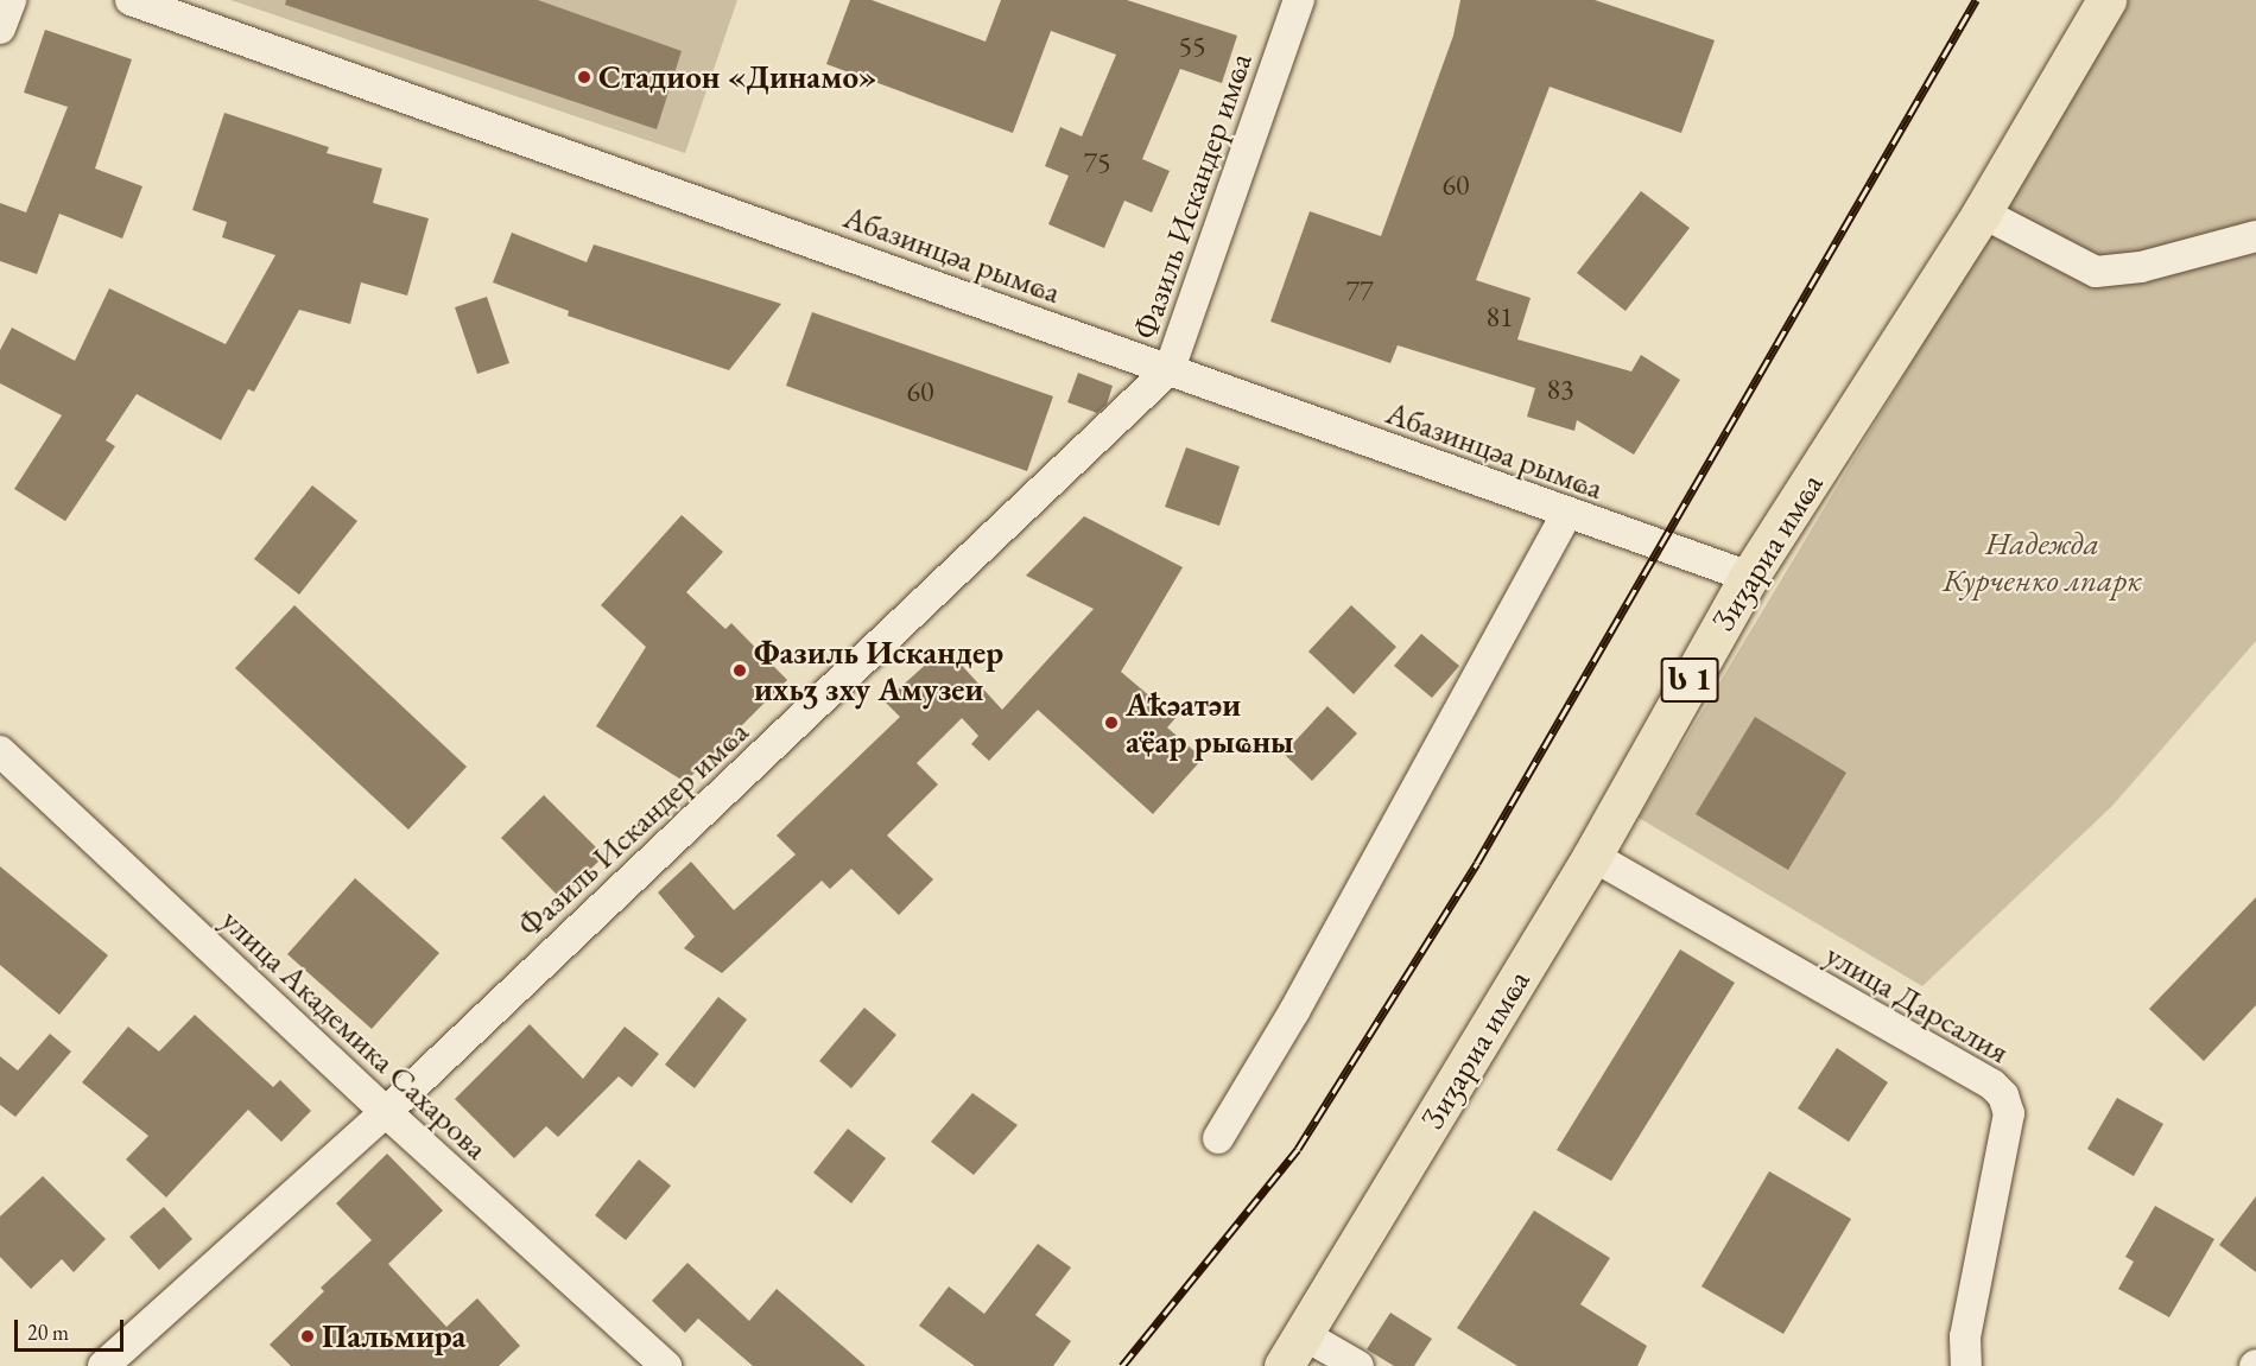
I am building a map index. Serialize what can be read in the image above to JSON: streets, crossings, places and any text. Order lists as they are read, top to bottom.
{
  "streets": {
    "highway": ["Ӡиӡариа имҩа", "ს 1"],
    "street": [
      "Фазиль Искандер имҩа",
      "Абазинцәа рымҩа",
      "улица Дарсалия",
      "улица Академика Сахарова"
    ]
  },
  "crossings": [
    ["Фазиль Искандер имҩа", "Абазинцәа рымҩа"],
    ["Фазиль Искандер имҩа", "улица Академика Сахарова"],
    ["Абазинцәа рымҩа", "Ӡиӡариа имҩа"],
    ["Ӡиӡариа имҩа", "улица Дарсалия"]
  ],
  "parks": ["Надежда Курченко лпарк"],
  "places": [
    "Cтадион «Динамо»",
    "Фазиль Искандер ихьӡ зху Амузеи",
    "Аҟәатәи аҿар рыҩны",
    "Пальмира"
  ],
  "house_numbers": [
    "55",
    "75",
    "60",
    "77",
    "81",
    "83",
    "60"
  ],
  "scale_bar": "20 m"
}
